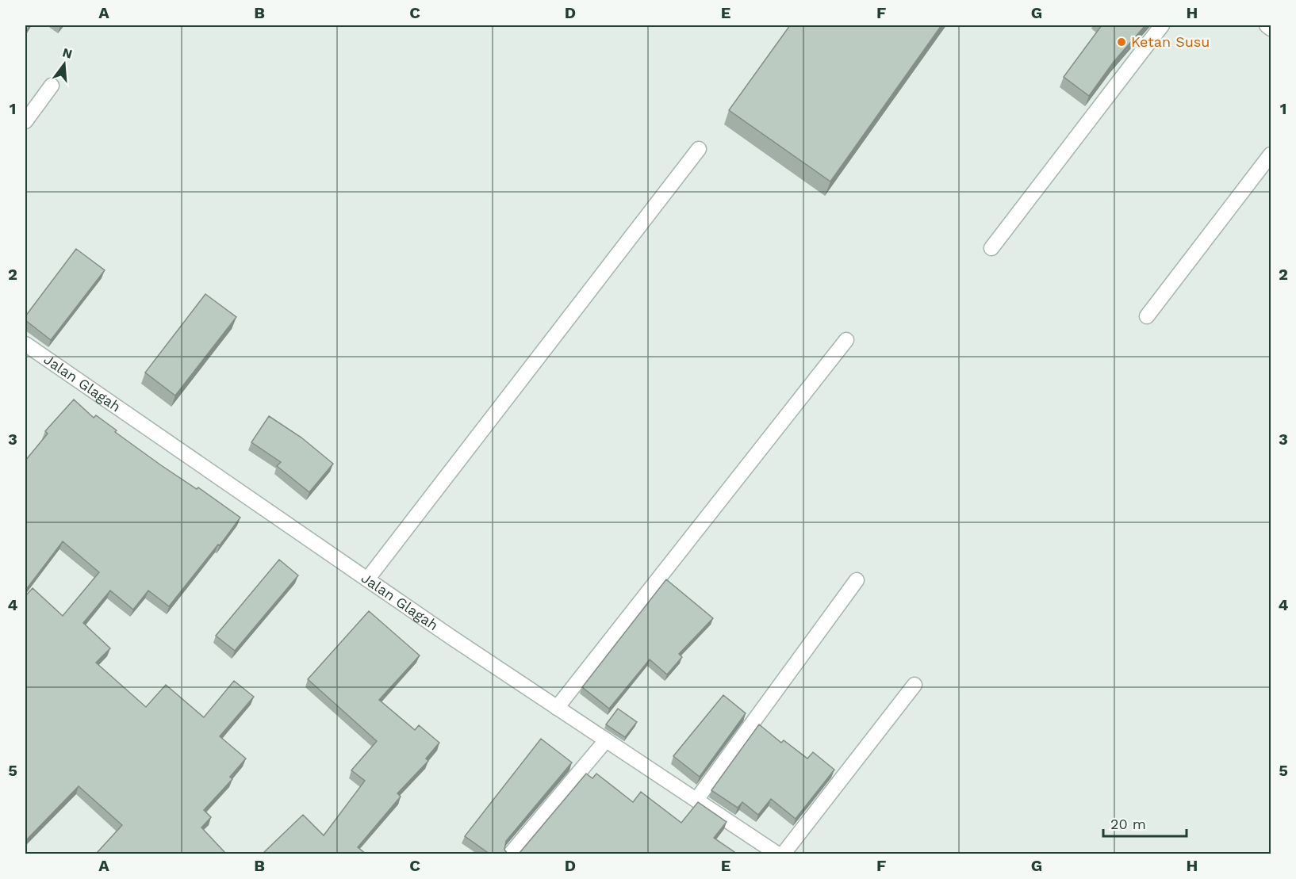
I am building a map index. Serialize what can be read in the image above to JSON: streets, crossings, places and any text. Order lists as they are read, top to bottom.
{
  "streets": {
    "street": ["Jalan Glagah"]
  },
  "places": ["Ketan Susu"],
  "scale_bar": "20 m",
  "north": "top",
  "grid": {
    "columns": [
      "A",
      "B",
      "C",
      "D",
      "E",
      "F",
      "G",
      "H"
    ],
    "rows": [
      "1",
      "2",
      "3",
      "4",
      "5"
    ]
  }
}
